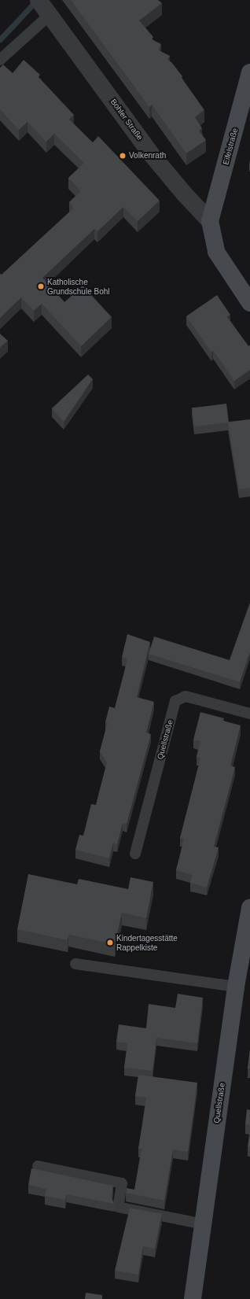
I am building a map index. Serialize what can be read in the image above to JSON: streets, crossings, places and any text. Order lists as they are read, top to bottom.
{
  "streets": {
    "main road": ["Eifelstraße", "Quellstraße"],
    "street": ["Bohler Straße"]
  },
  "crossings": [
    ["Bohler Straße", "Eifelstraße"]
  ],
  "places": ["Volkenrath", "Katholische Grundschule Bohl", "Kindertagesstätte Rappelkiste"]
}
